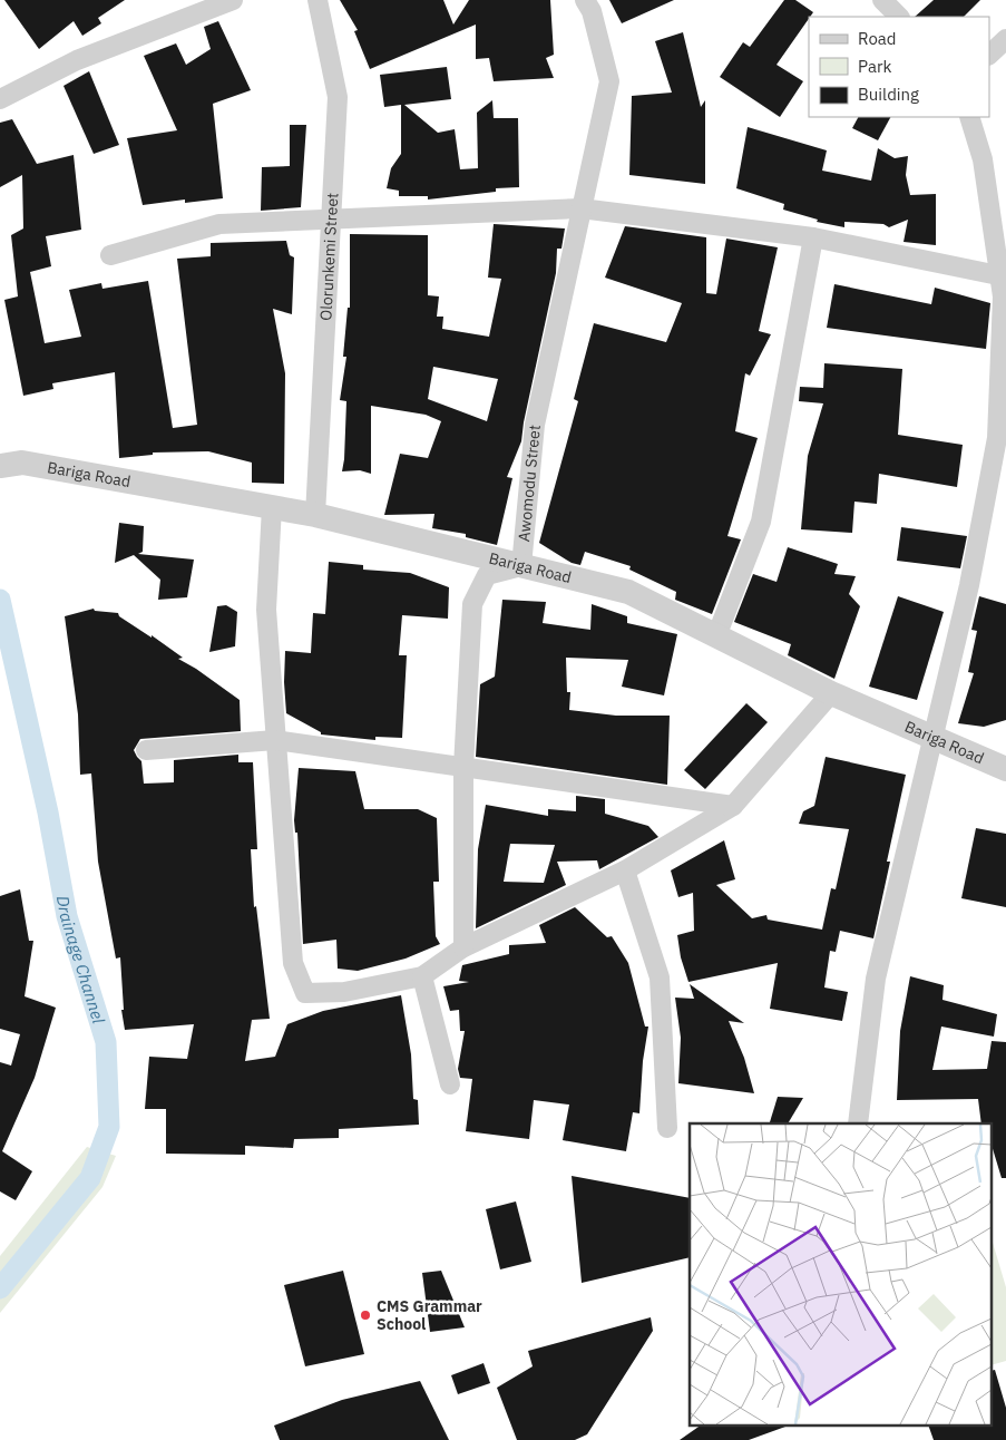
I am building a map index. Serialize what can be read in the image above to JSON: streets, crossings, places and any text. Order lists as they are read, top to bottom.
{
  "streets": {
    "street": ["Olorunkemi Street", "Bariga Road", "Awomodu Street"]
  },
  "crossings": [
    ["Olorunkemi Street", "Bariga Road"],
    ["Bariga Road", "Awomodu Street"]
  ],
  "water": ["Drainage Channel"],
  "places": ["CMS Grammar School"],
  "legend": ["Road", "Park", "Building"]
}
